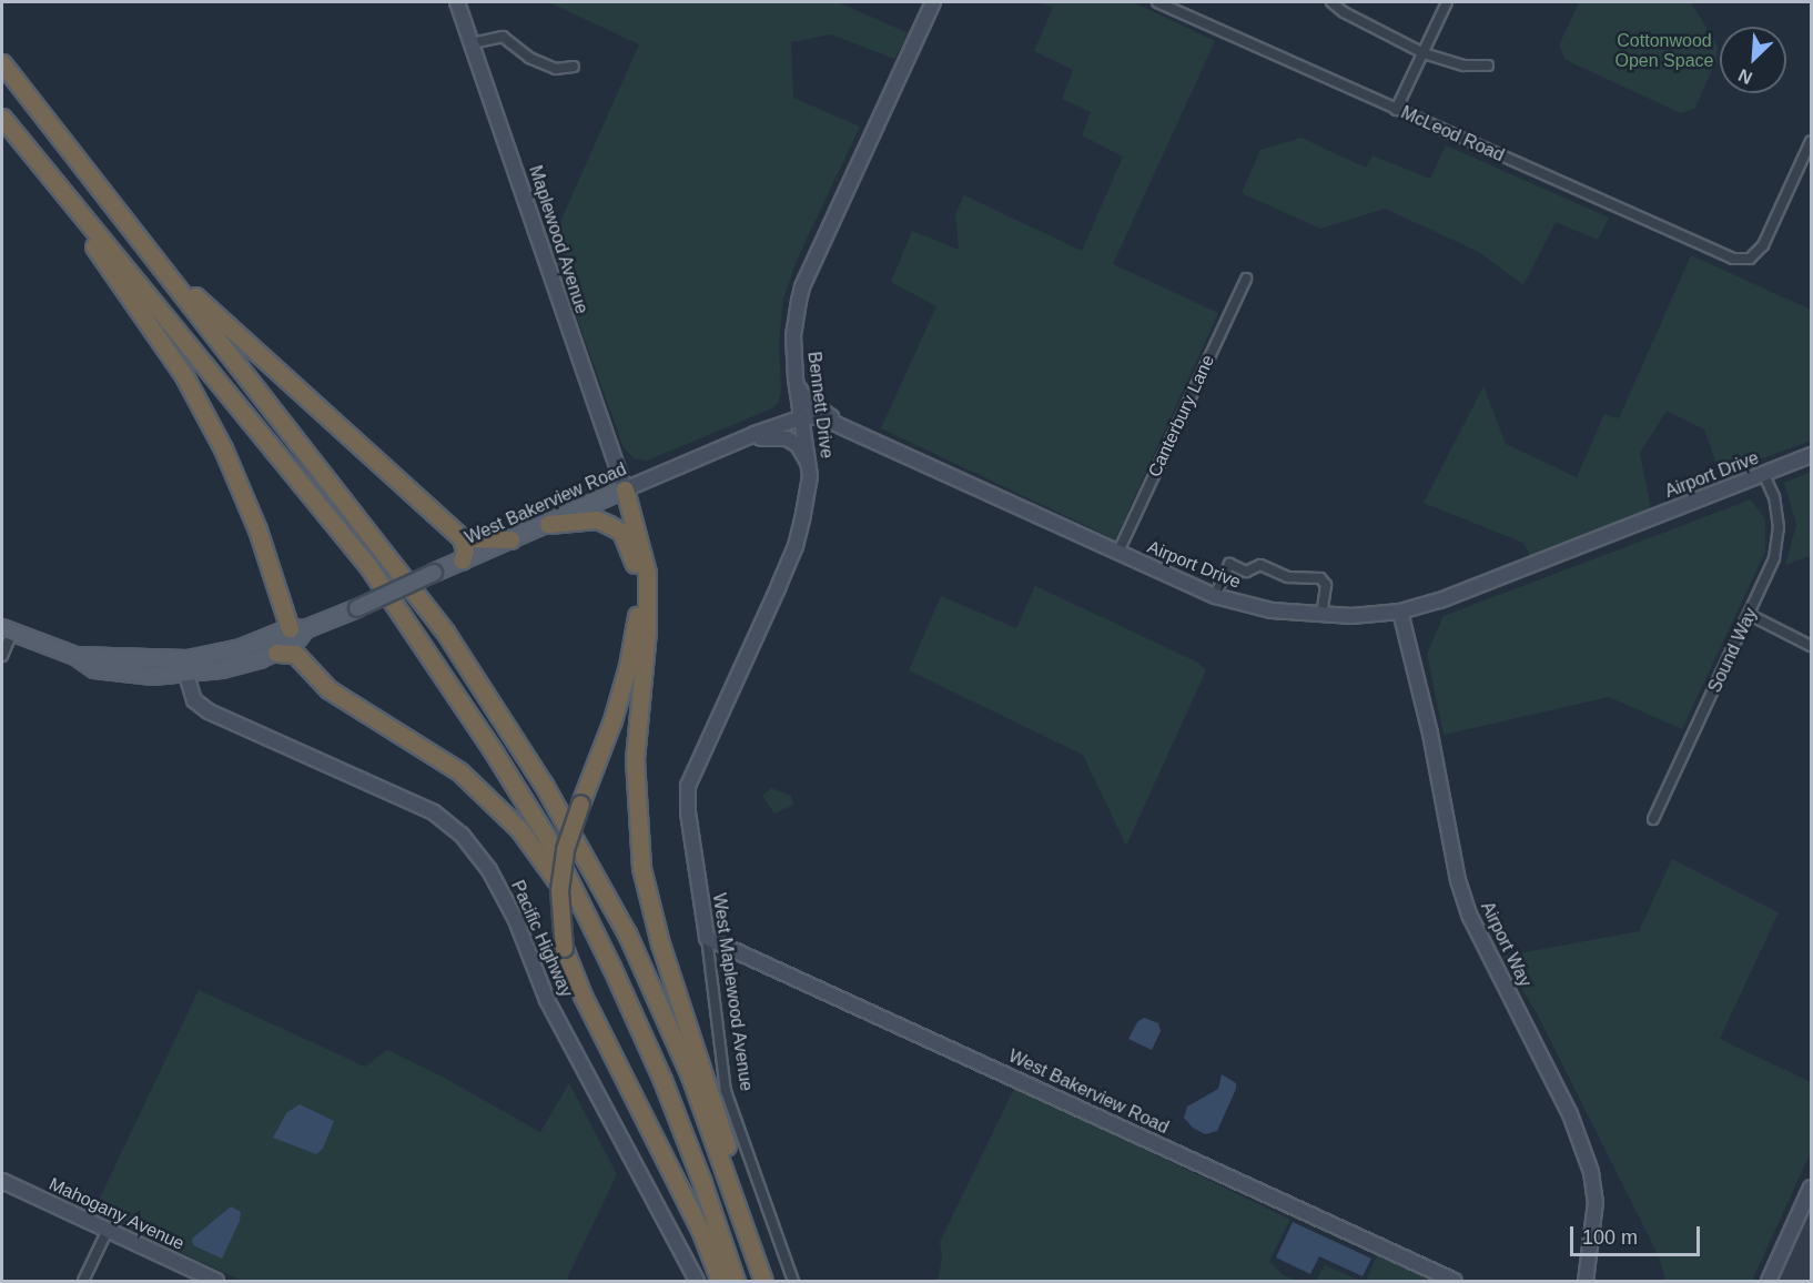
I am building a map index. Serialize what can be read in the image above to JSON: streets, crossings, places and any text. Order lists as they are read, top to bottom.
{
  "streets": {
    "main road": ["West Bakerview Road"],
    "street": [
      "McLeod Road",
      "Maplewood Avenue",
      "Bennett Drive",
      "Canterbury Lane",
      "Airport Drive",
      "Sound Way",
      "Pacific Highway",
      "Airport Way",
      "West Maplewood Avenue",
      "Mahogany Avenue"
    ]
  },
  "crossings": [
    ["Maplewood Avenue", "West Bakerview Road"],
    ["Bennett Drive", "Airport Drive"],
    ["Bennett Drive", "West Bakerview Road"],
    ["Bennett Drive", "West Maplewood Avenue"],
    ["Canterbury Lane", "Airport Drive"],
    ["Airport Drive", "West Bakerview Road"],
    ["Airport Drive", "Sound Way"],
    ["Airport Drive", "Airport Way"],
    ["West Bakerview Road", "Pacific Highway"],
    ["West Bakerview Road", "West Maplewood Avenue"]
  ],
  "parks": ["Cottonwood Open Space"],
  "scale_bar": "100 m",
  "north": "bottom left"
}
